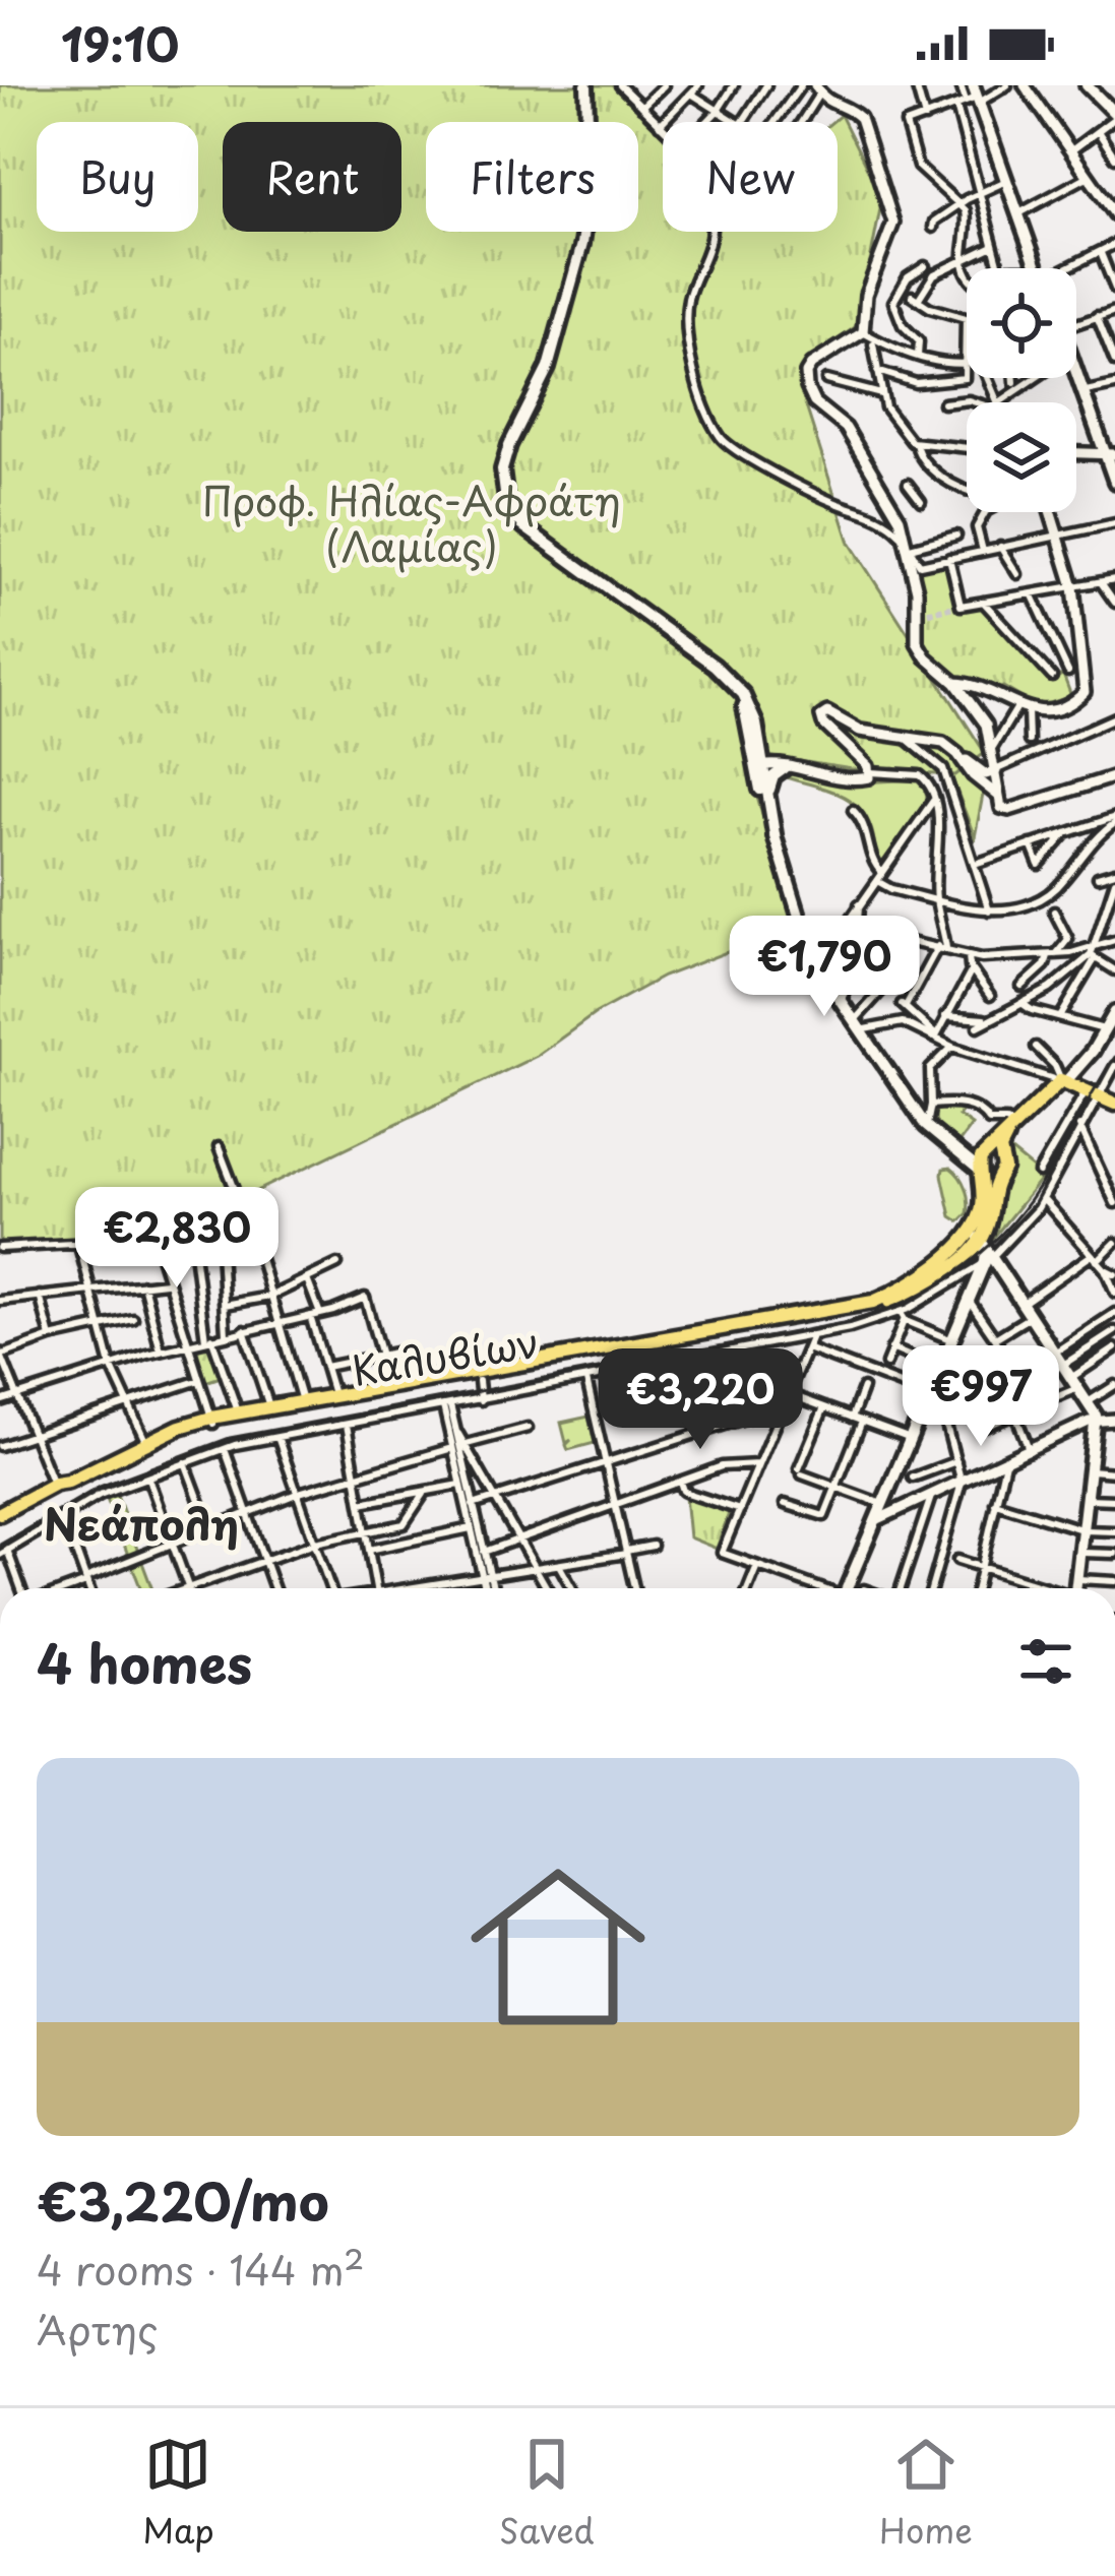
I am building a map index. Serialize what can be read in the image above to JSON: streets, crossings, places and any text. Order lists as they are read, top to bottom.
{
  "streets": {
    "main road": ["Καλυβίων"]
  },
  "districts": ["Νεάπολη"],
  "parks": ["Προφ. Ηλίας-Αφράτη (Λαμίας)"],
  "page": {
    "status": "19:10",
    "chip": [
      "Buy",
      "Rent",
      "Filters",
      "New"
    ],
    "price": [
      "€1,790",
      "€2,830",
      "€997",
      "€3,220"
    ],
    "heading": "4 homes",
    "list": [
      {
        "name": "€3,220/mo",
        "note": "4 rooms · 144 m² · Άρτης"
      }
    ],
    "tabs": ["Map", "Saved", "Home"]
  }
}
